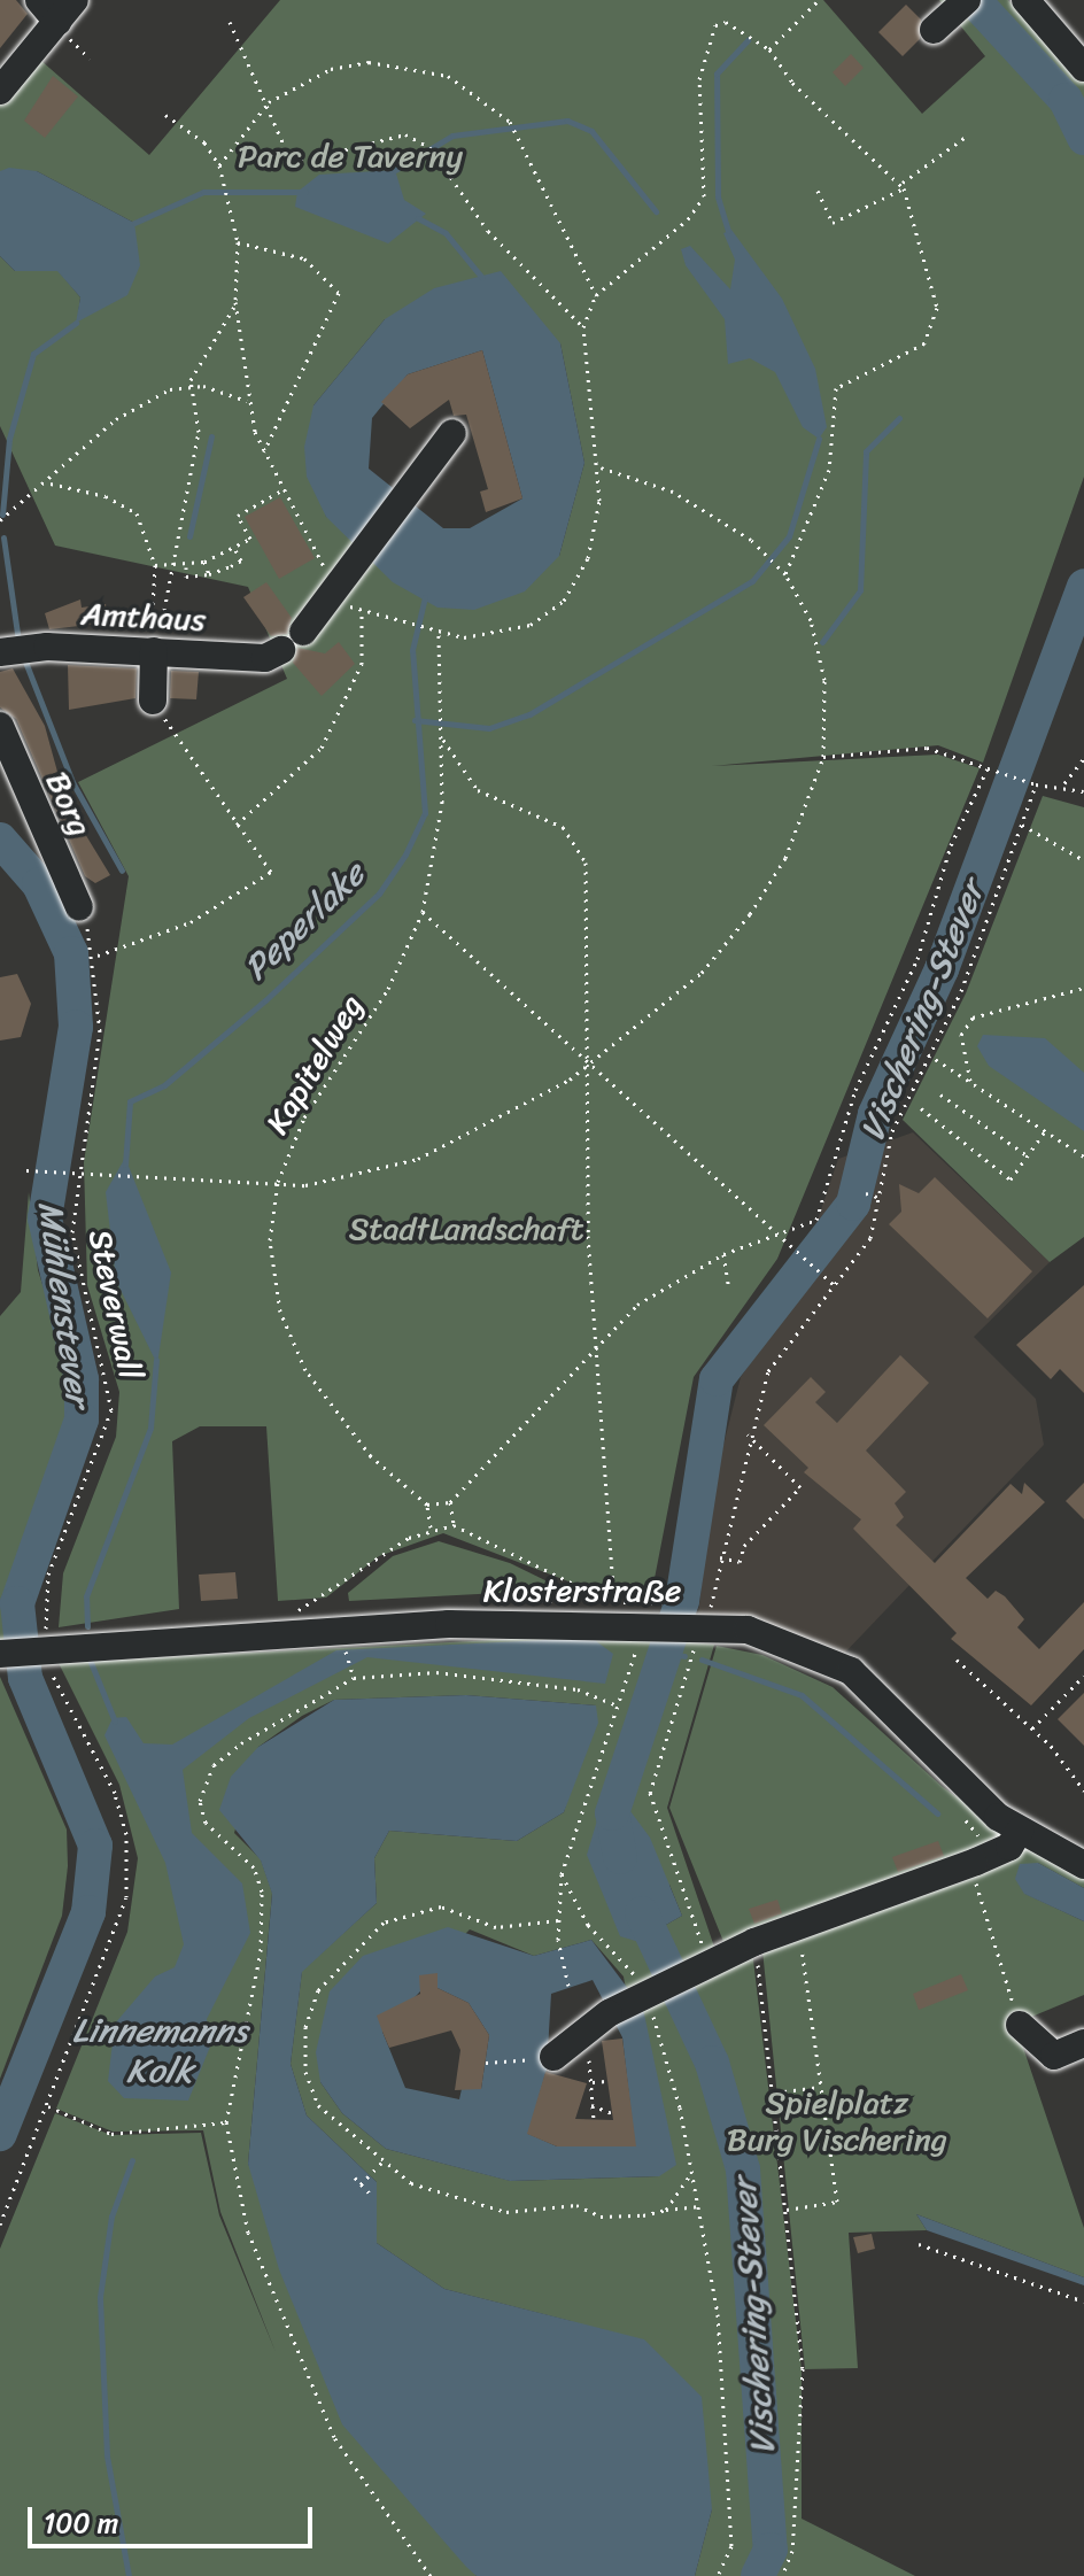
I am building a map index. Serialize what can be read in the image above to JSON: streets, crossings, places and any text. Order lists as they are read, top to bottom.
{
  "streets": {
    "street": ["Amthaus", "Borg", "Klosterstraße"],
    "path": ["Kapitelweg", "Steverwall"]
  },
  "crossings": [
    ["Borg", "Steverwall"],
    ["Steverwall", "Klosterstraße"]
  ],
  "water": [
    "Peperlake",
    "Vischering-Stever",
    "Mühlenstever",
    "Linnemanns Kolk"
  ],
  "parks": ["Parc de Taverny", "StadtLandschaft", "Spielplatz Burg Vischering"],
  "scale_bar": "100 m"
}
